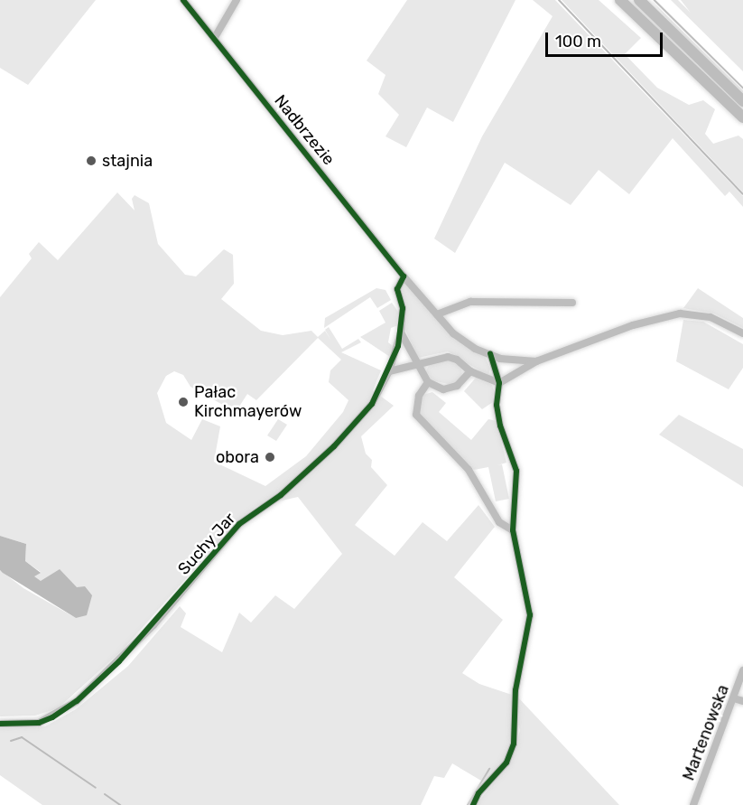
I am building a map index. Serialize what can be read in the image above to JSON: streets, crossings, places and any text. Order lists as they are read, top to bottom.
{
  "streets": {
    "street": ["Nadbrzezie", "Suchy Jar", "Martenowska"]
  },
  "crossings": [
    ["Nadbrzezie", "Suchy Jar"]
  ],
  "places": ["stajnia", "Pałac Kirchmayerów", "obora"],
  "scale_bar": "100 m"
}
